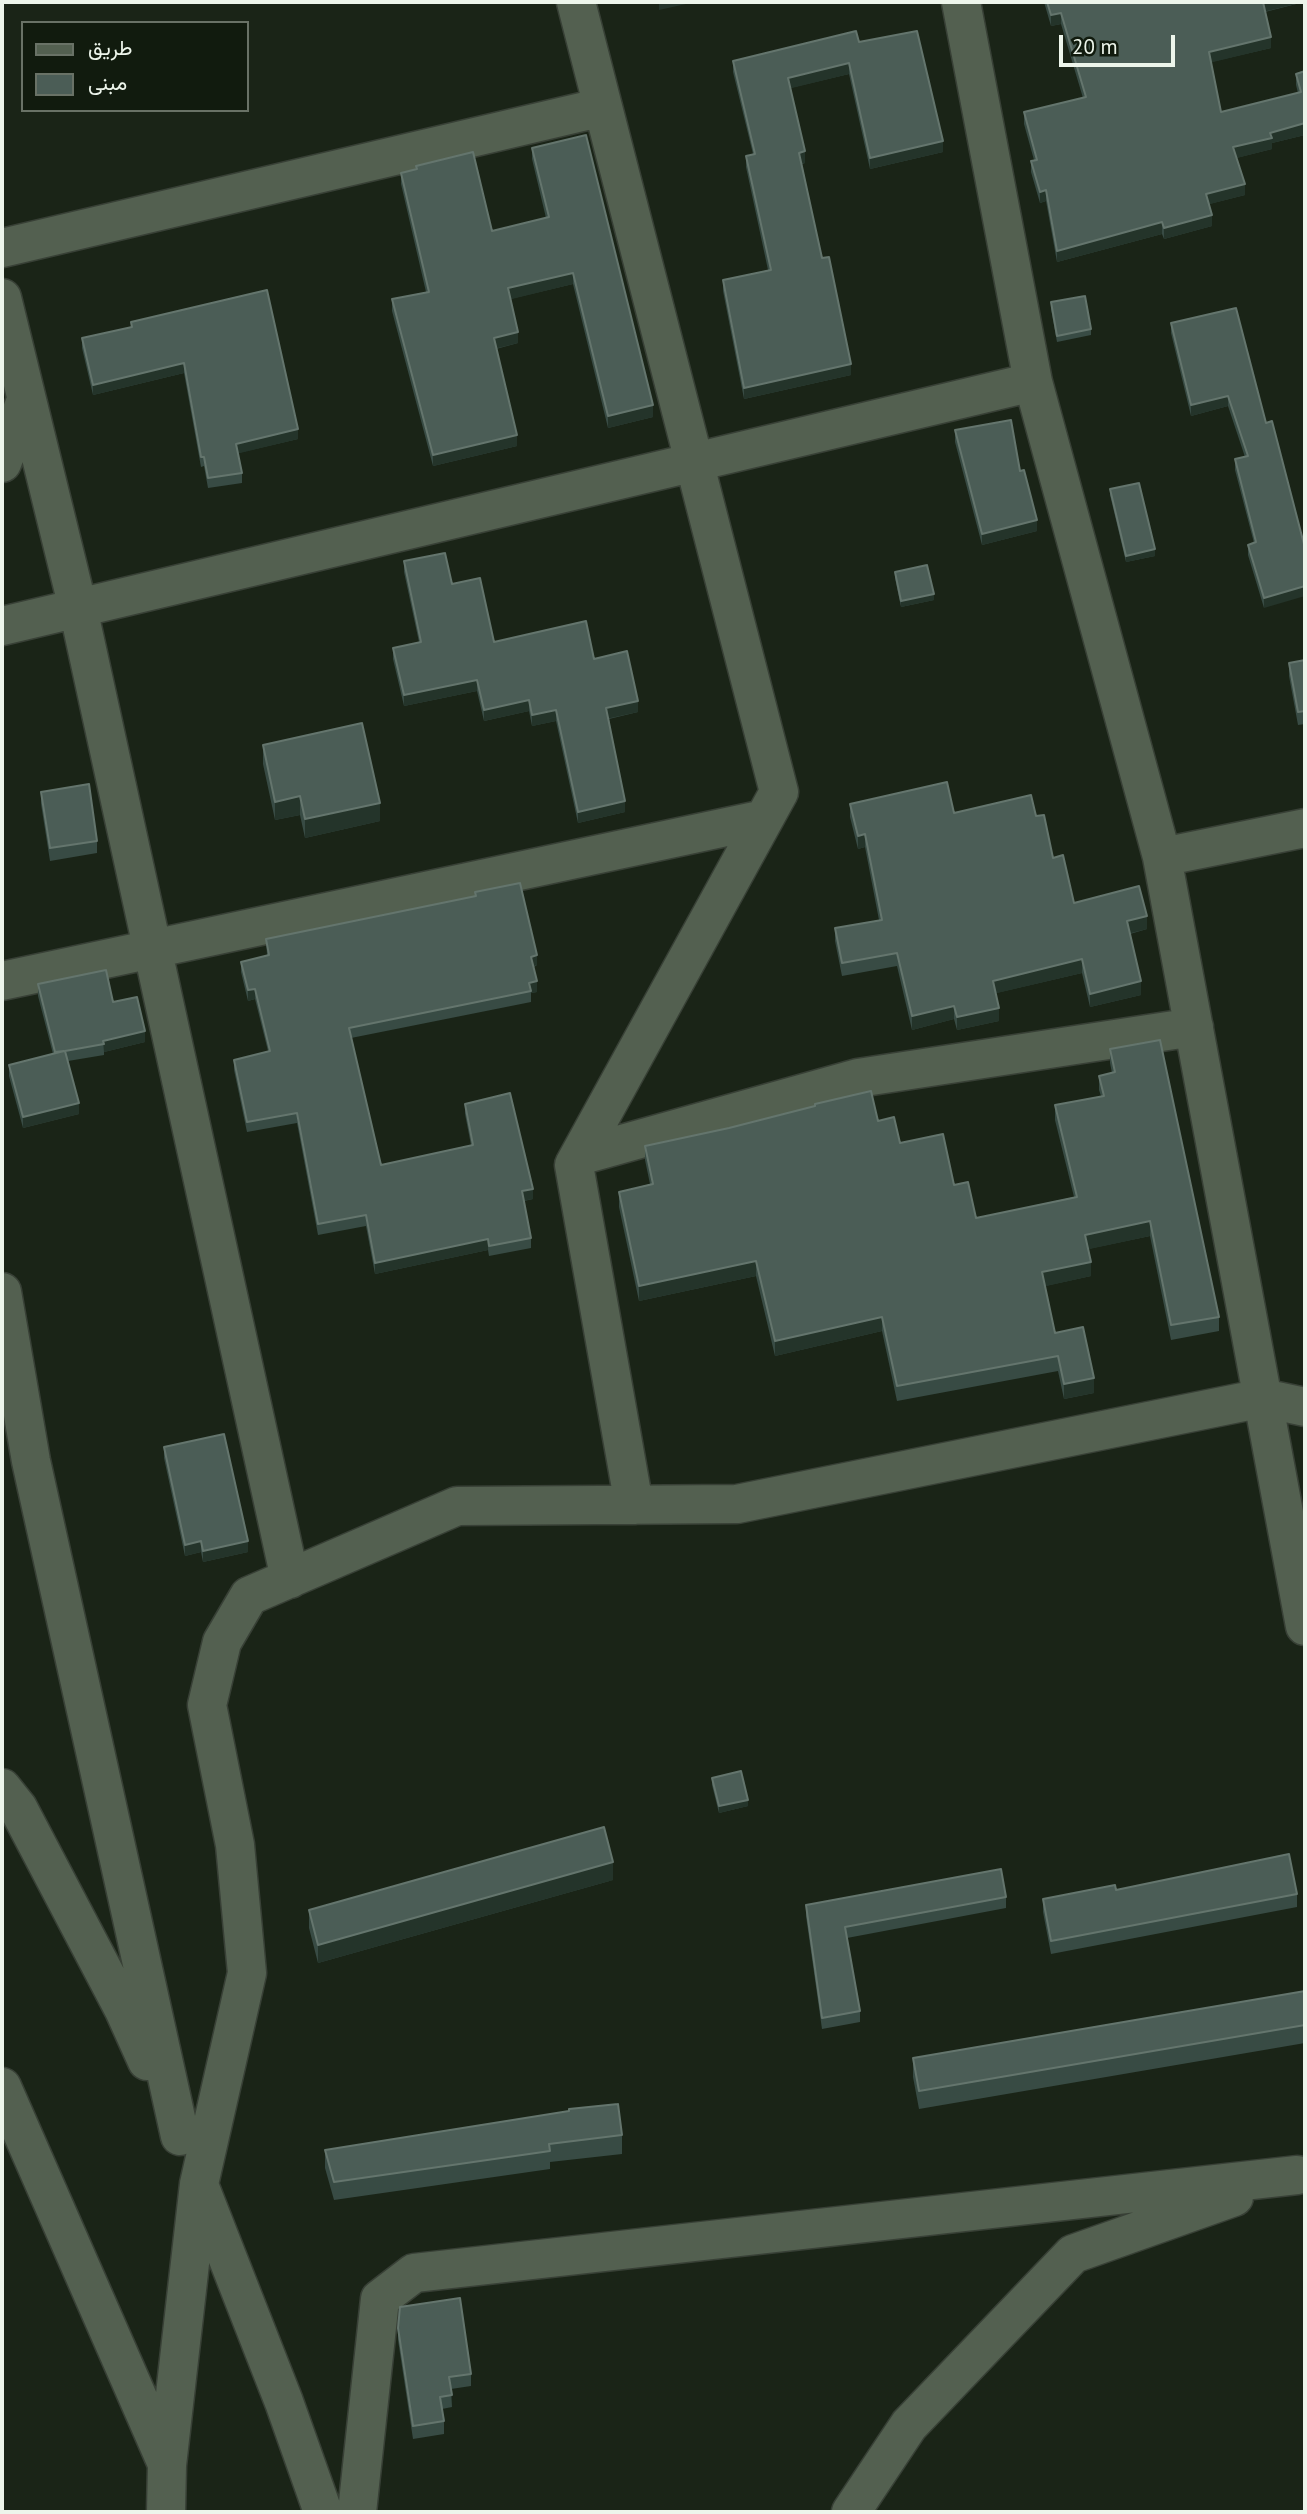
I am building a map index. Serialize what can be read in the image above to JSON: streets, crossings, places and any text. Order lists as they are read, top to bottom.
{
  "legend": ["طريق", "مبنى"],
  "scale_bar": "20 m"
}
